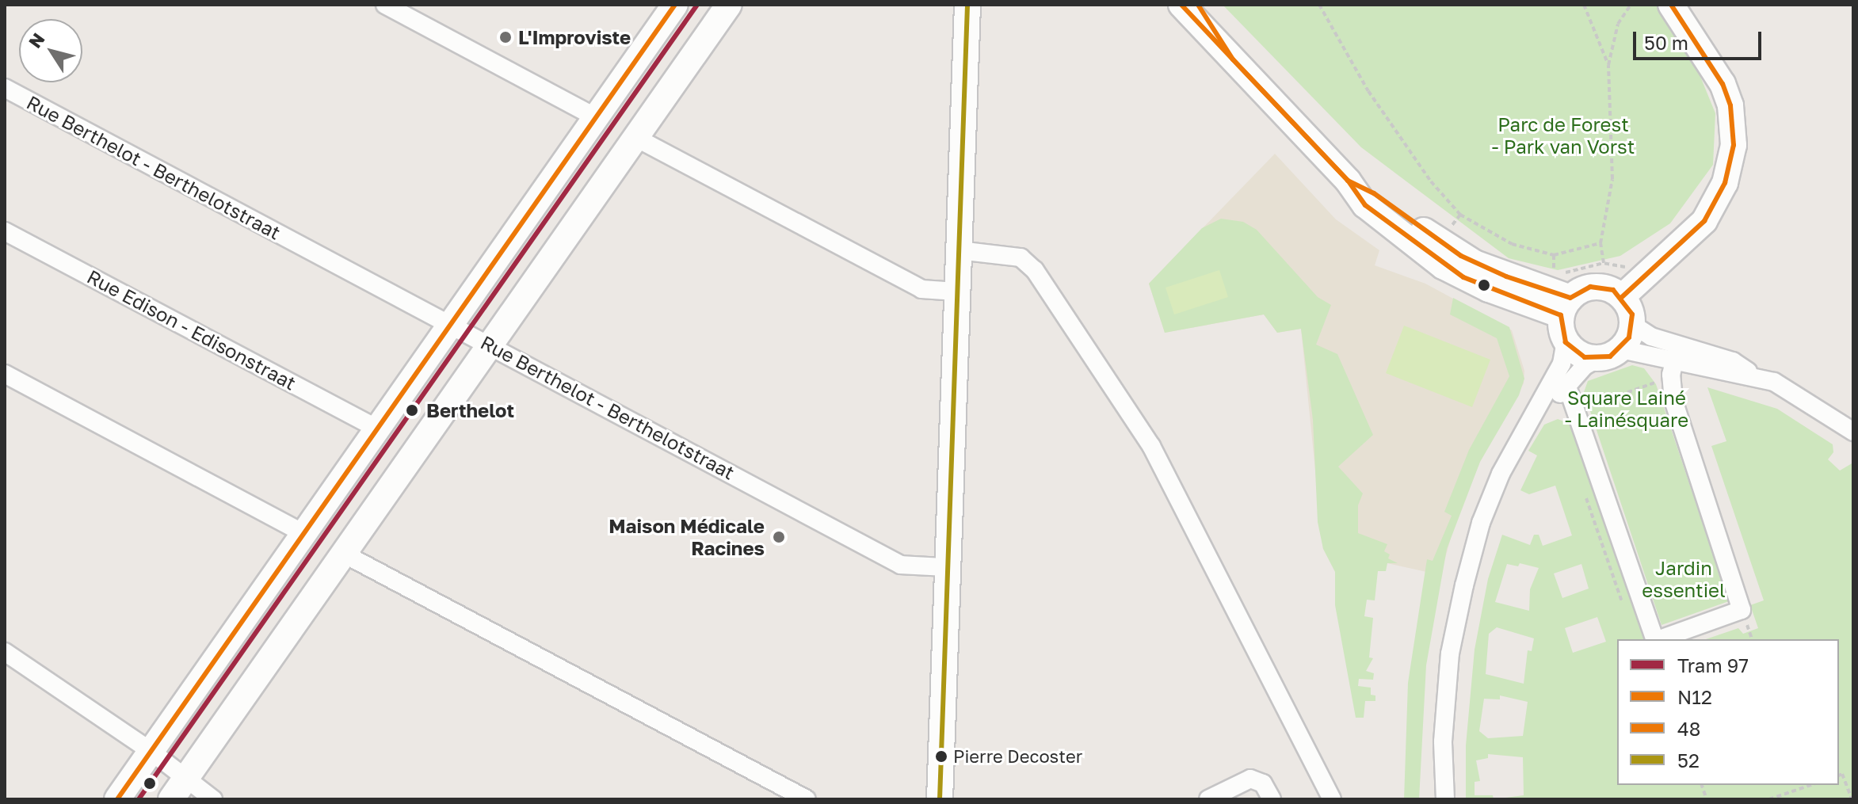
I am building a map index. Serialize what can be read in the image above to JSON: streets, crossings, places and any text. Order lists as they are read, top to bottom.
{
  "streets": {
    "street": ["Rue Berthelot - Berthelotstraat", "Rue Edison - Edisonstraat"]
  },
  "parks": ["Parc de Forest - Park van Vorst", "Square Lainé - Lainésquare", "Jardin essentiel"],
  "places": [
    "L'Improviste",
    "Berthelot",
    "Maison Médicale Racines",
    "Pierre Decoster"
  ],
  "lines": [
    "tram line 97",
    "transit line N12",
    "transit line 48",
    "transit line 52"
  ],
  "legend": [
    "Tram 97",
    "N12",
    "48",
    "52"
  ],
  "scale_bar": "50 m",
  "north": "top left"
}
